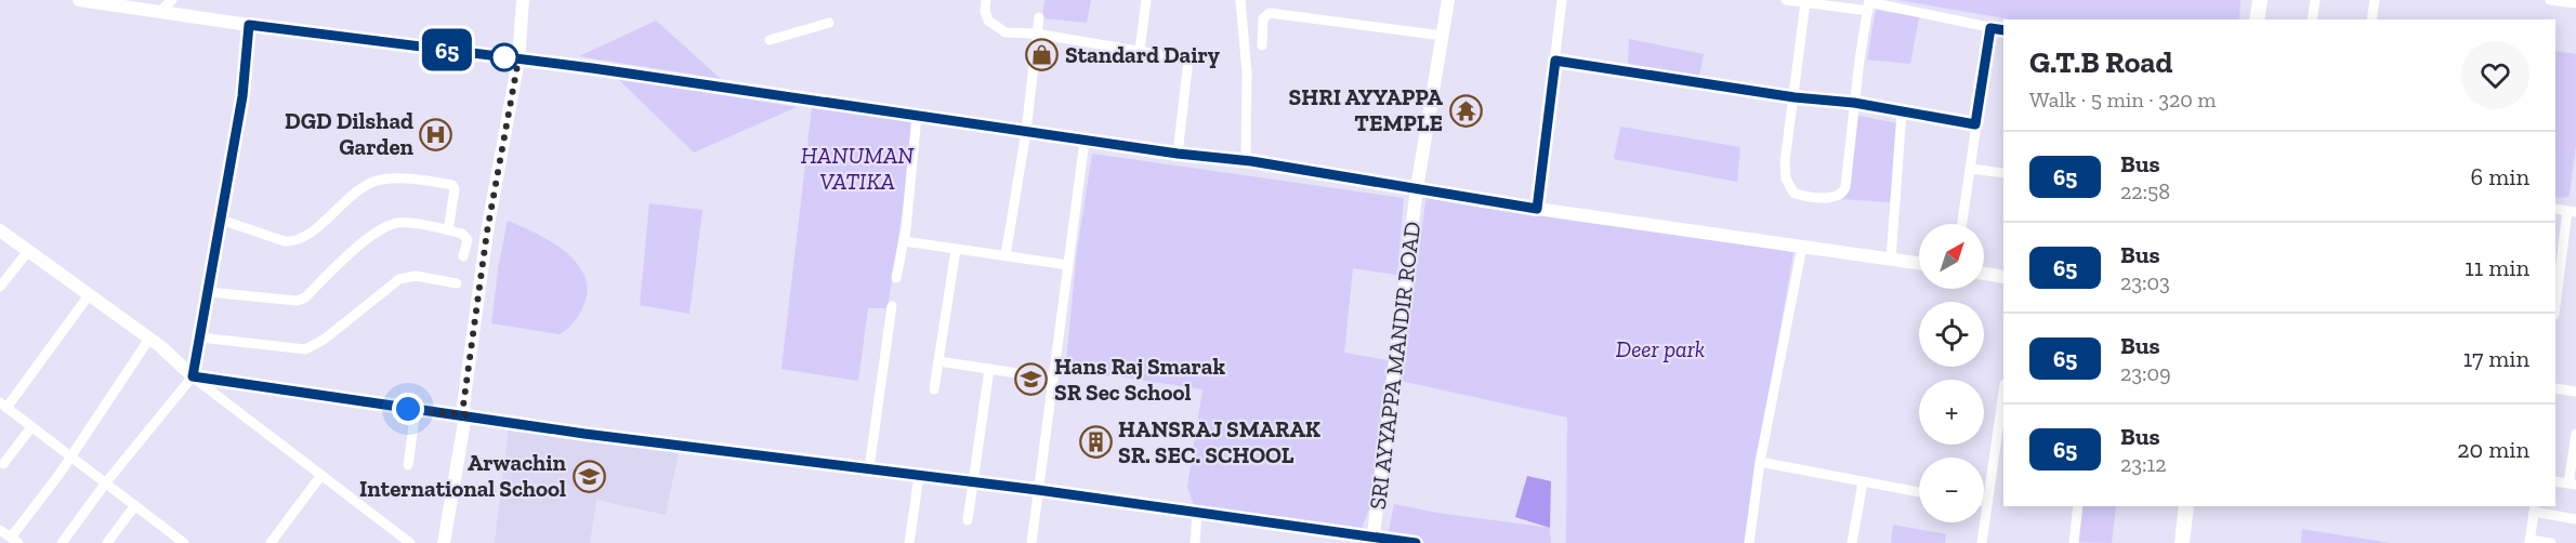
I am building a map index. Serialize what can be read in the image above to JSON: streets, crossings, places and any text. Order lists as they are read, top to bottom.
{
  "streets": {
    "street": ["SRI AYYAPPA MANDIR ROAD"]
  },
  "parks": ["HANUMAN VATIKA", "Deer park"],
  "places": {
    "shop": ["Standard Dairy"],
    "temple": ["SHRI AYYAPPA TEMPLE"],
    "hospital": ["DGD Dilshad Garden"],
    "school or university": ["Hans Raj Smarak SR Sec School", "Arwachin International School"],
    "building": ["HANSRAJ SMARAK SR. SEC. SCHOOL"]
  },
  "lines": ["bus line 65"],
  "north": "top right",
  "page": {
    "on_map": "65",
    "heading": ["G.T.B Road", "Walk · 5 min · 320 m"],
    "list": [
      {
        "mark": "65",
        "name": "Bus",
        "note": "22:58",
        "value": "6 min"
      },
      {
        "mark": "65",
        "name": "Bus",
        "note": "23:03",
        "value": "11 min"
      },
      {
        "mark": "65",
        "name": "Bus",
        "note": "23:09",
        "value": "17 min"
      },
      {
        "mark": "65",
        "name": "Bus",
        "note": "23:12",
        "value": "20 min"
      }
    ],
    "map_buttons": ["+", "−"]
  }
}
